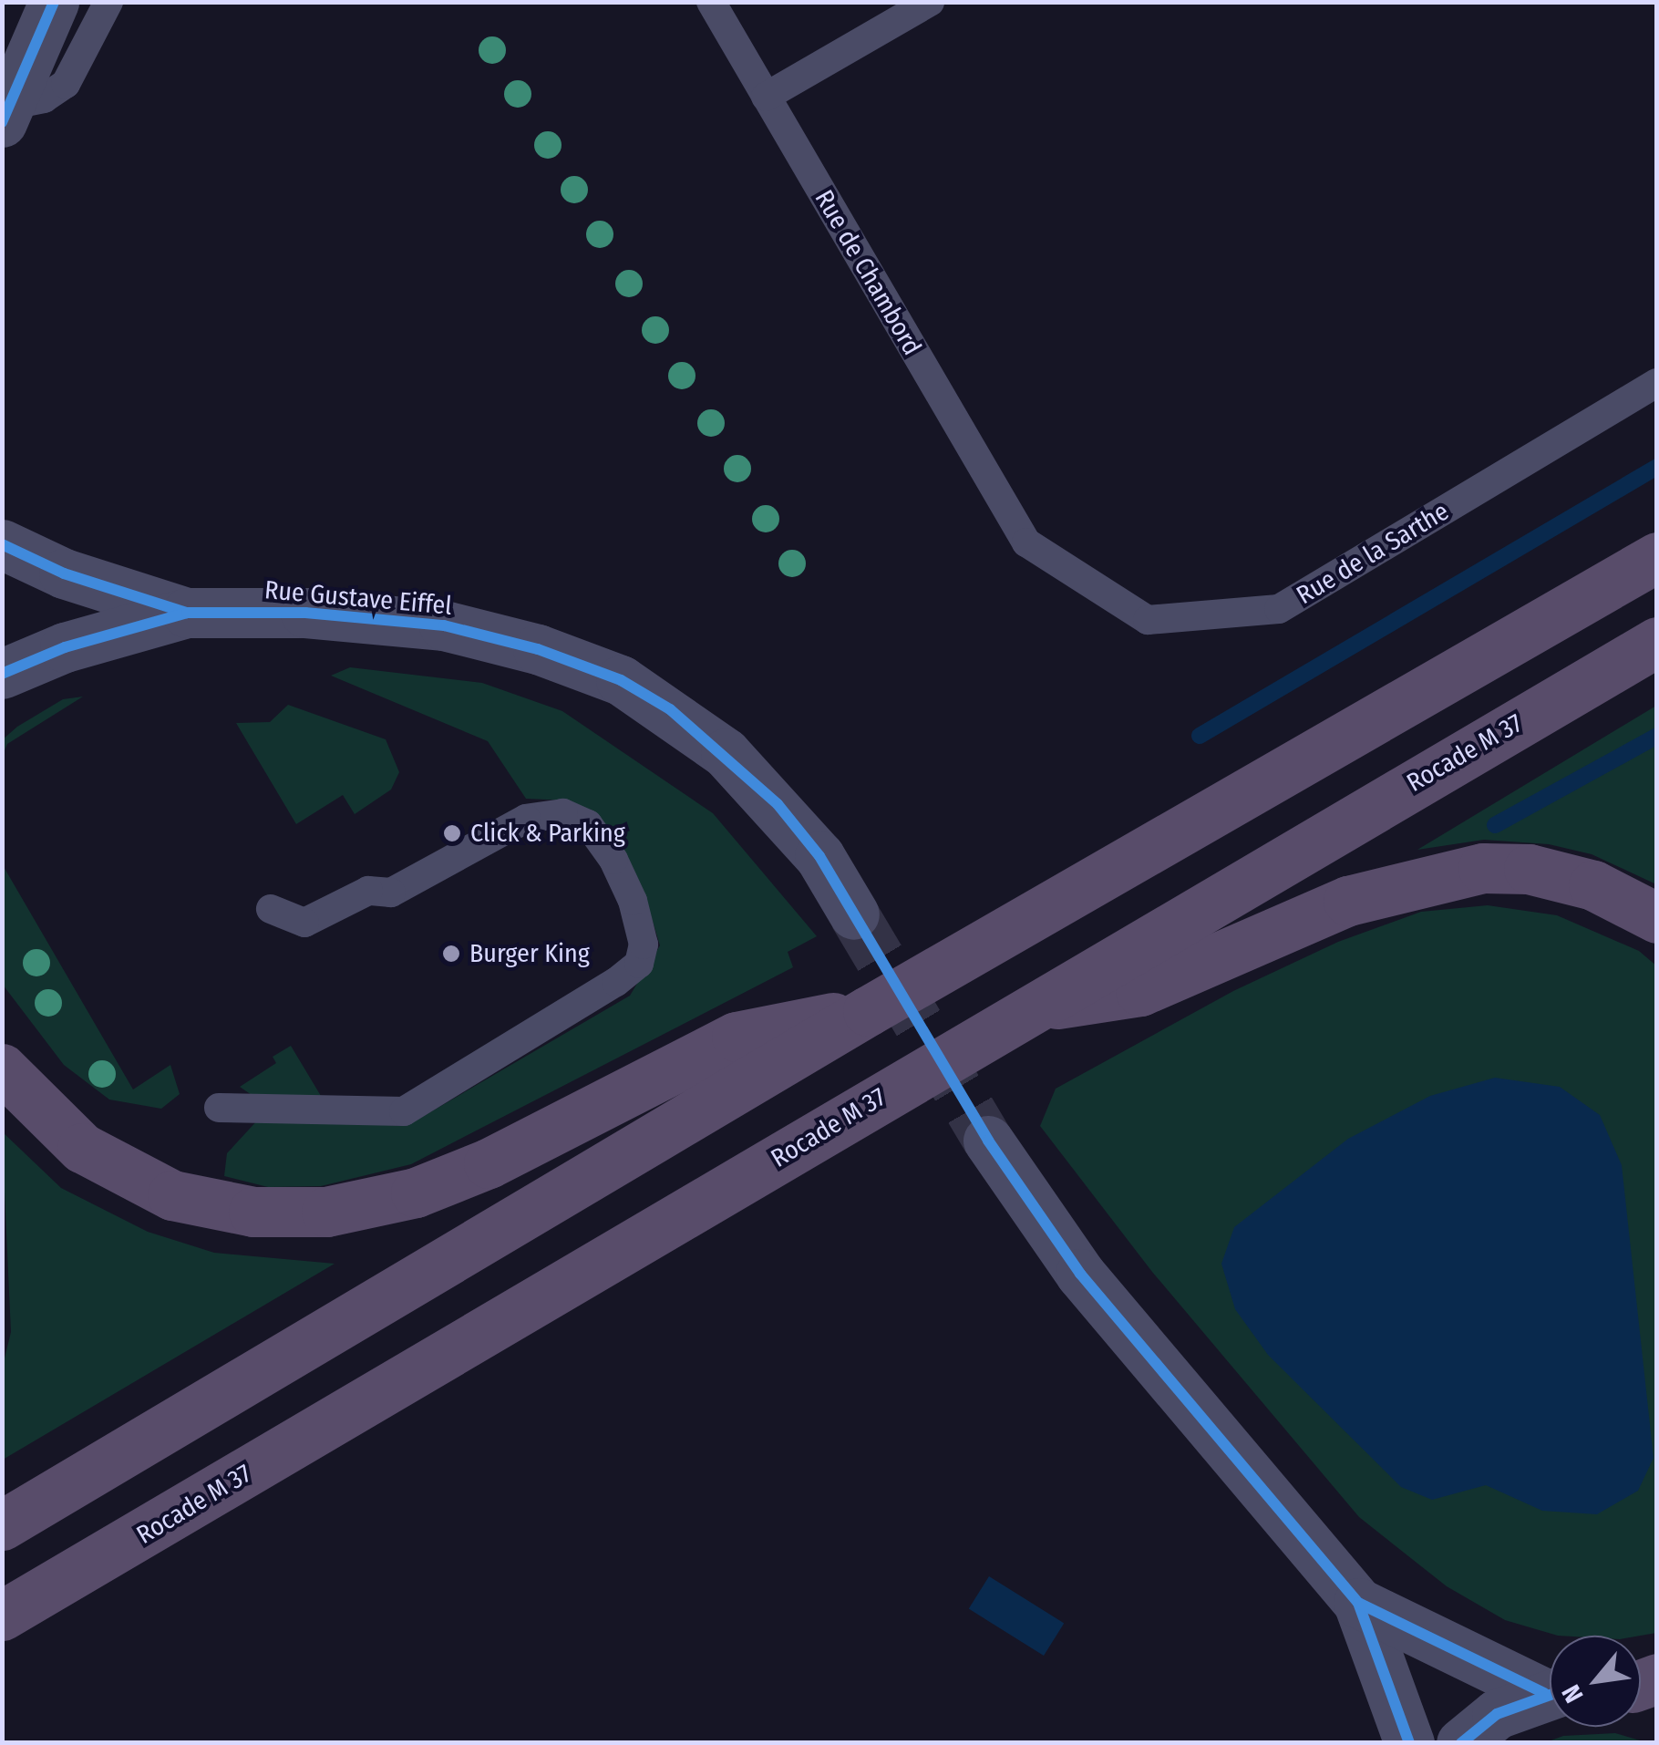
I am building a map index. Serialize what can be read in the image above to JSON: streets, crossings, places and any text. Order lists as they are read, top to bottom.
{
  "streets": {
    "highway": ["Rocade M 37"],
    "street": ["Rue Gustave Eiffel"],
    "lane": ["Rue de Chambord", "Rue de la Sarthe"]
  },
  "crossings": [
    ["Rue de Chambord", "Rue de la Sarthe"]
  ],
  "places": ["Click & Parking", "Burger King"],
  "north": "bottom left"
}
